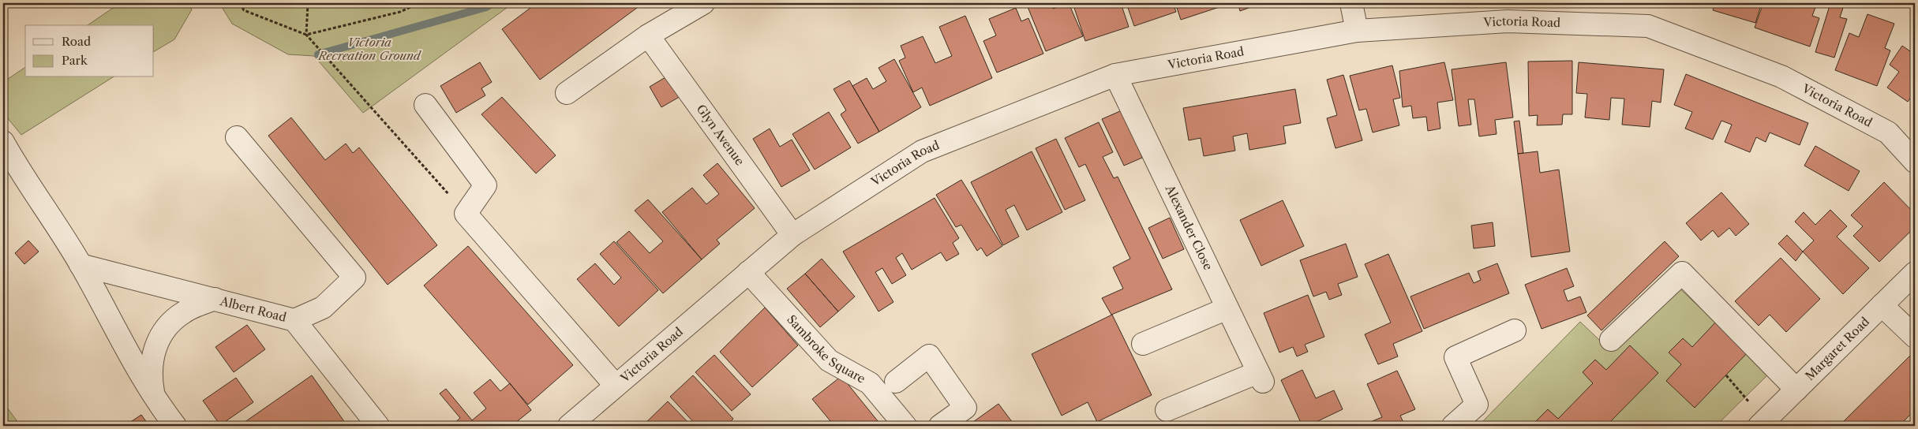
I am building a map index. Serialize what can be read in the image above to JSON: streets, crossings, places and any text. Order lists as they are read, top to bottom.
{
  "streets": {
    "street": [
      "Victoria Road",
      "Glyn Avenue",
      "Alexander Close",
      "Albert Road",
      "Sambroke Square",
      "Margaret Road"
    ]
  },
  "crossings": [
    ["Victoria Road", "Glyn Avenue"],
    ["Victoria Road", "Alexander Close"],
    ["Victoria Road", "Sambroke Square"]
  ],
  "parks": ["Victoria Recreation Ground"],
  "legend": ["Road", "Park"]
}
